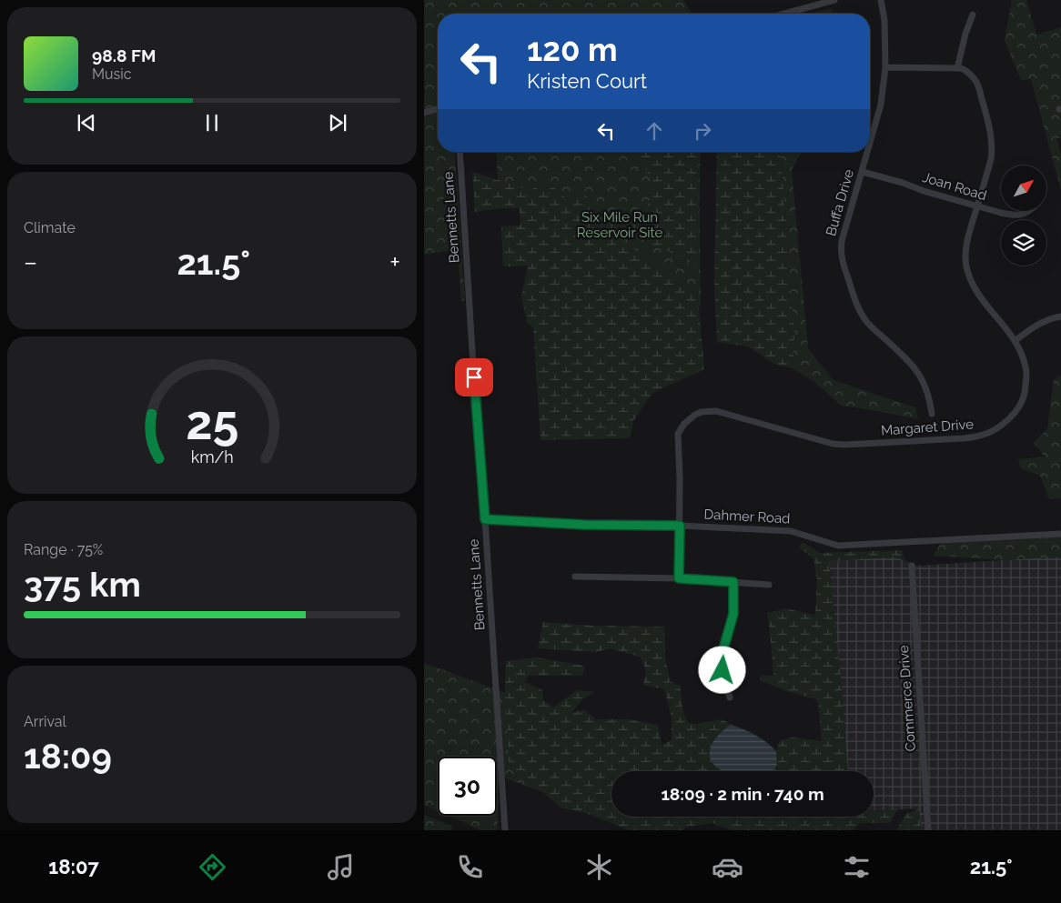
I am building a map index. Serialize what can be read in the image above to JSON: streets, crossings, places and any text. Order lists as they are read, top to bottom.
{
  "streets": {
    "street": [
      "Joan Road",
      "Buffa Drive",
      "Bennetts Lane",
      "Margaret Drive",
      "Dahmer Road",
      "Commerce Drive"
    ]
  },
  "crossings": [
    ["Joan Road", "Buffa Drive"],
    ["Joan Road", "Margaret Drive"],
    ["Bennetts Lane", "Dahmer Road"],
    ["Margaret Drive", "Dahmer Road"]
  ],
  "parks": ["Six Mile Run Reservoir Site"],
  "north": "top right",
  "page": {
    "turn": ["120 m", "Kristen Court"],
    "song": ["98.8 FM", "Music"],
    "tile": [
      "Climate",
      ["Range · 75%", "375 km"],
      ["Arrival", "18:09"]
    ],
    "heat": ["−", "21.5°", "+"],
    "limit": "30",
    "trip": "18:09 · 2 min · 740 m",
    "tabs": ["18:07", "21.5°"],
    "gauge": ["25", "km/h"]
  }
}
